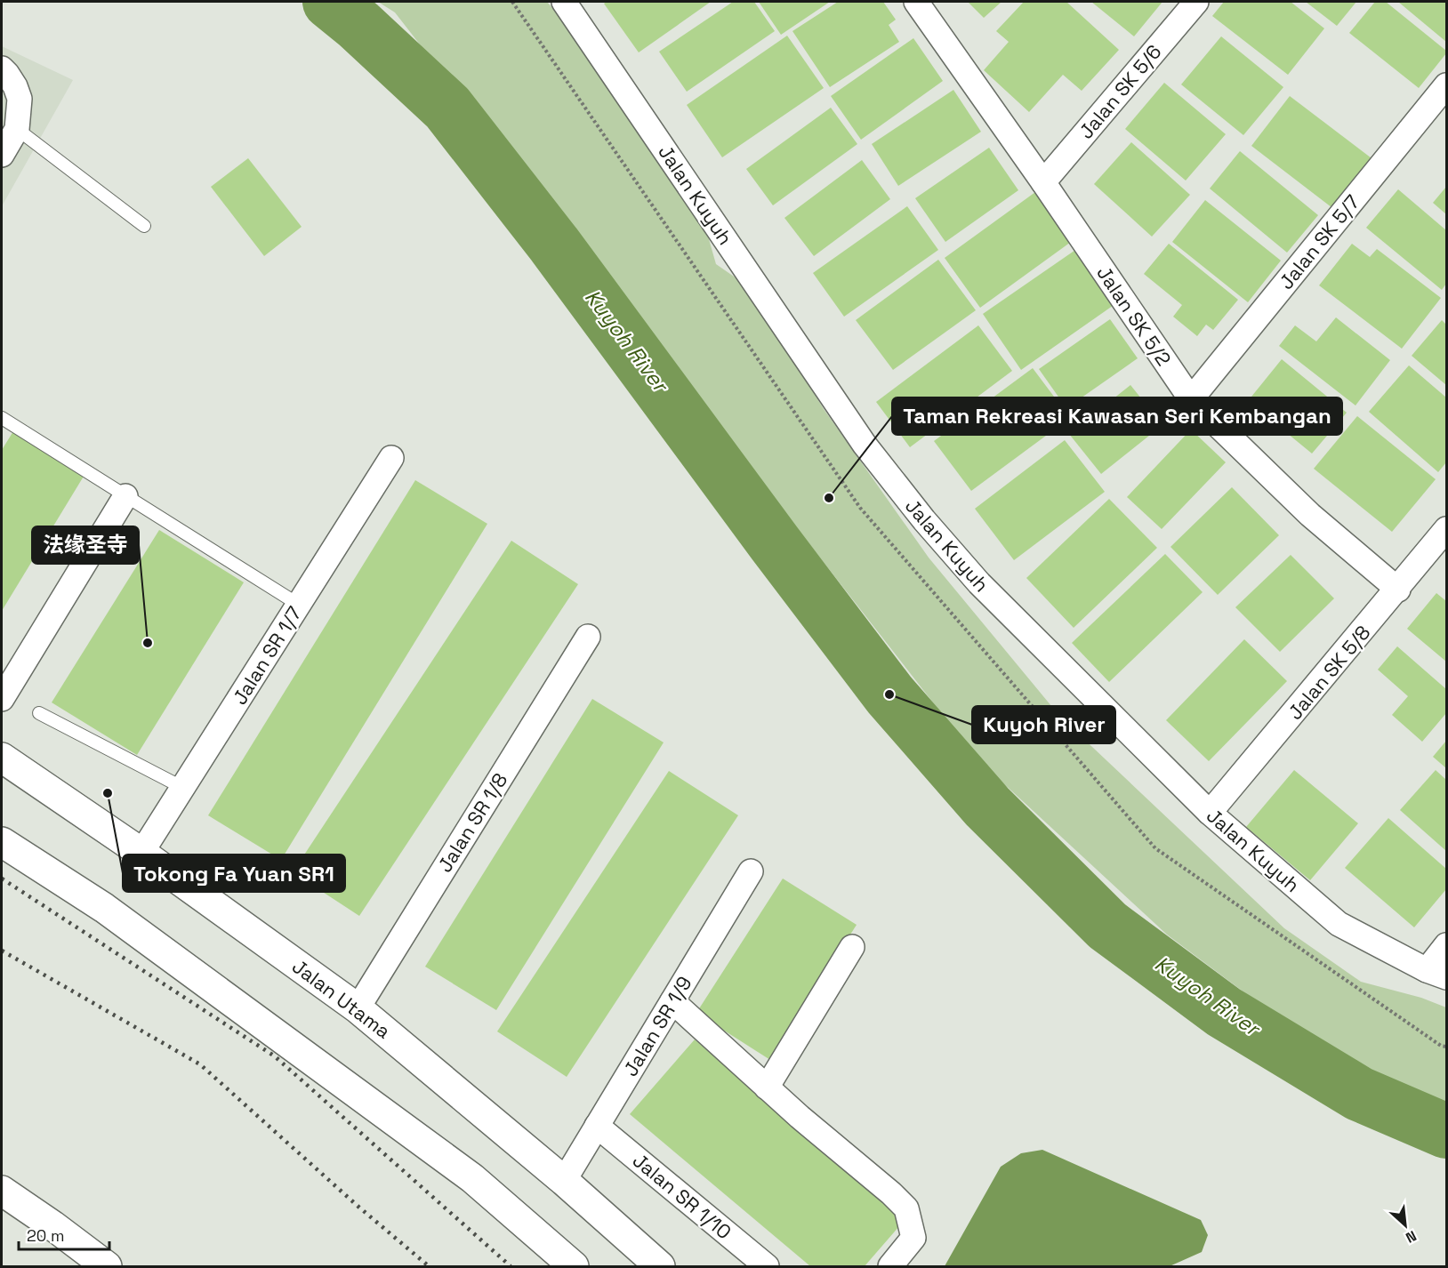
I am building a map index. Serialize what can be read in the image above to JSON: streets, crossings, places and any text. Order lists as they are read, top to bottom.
{
  "streets": {
    "main road": ["Jalan Utama"],
    "street": [
      "Jalan SK 5/6",
      "Jalan Kuyuh",
      "Jalan SK 5/7",
      "Jalan SK 5/2",
      "Jalan SR 1/7",
      "Jalan SK 5/8",
      "Jalan SR 1/8",
      "Jalan SR 1/9",
      "Jalan SR 1/10"
    ]
  },
  "crossings": [
    ["Jalan SK 5/6", "Jalan SK 5/2"],
    ["Jalan Kuyuh", "Jalan SK 5/8"],
    ["Jalan SK 5/7", "Jalan SK 5/2"],
    ["Jalan SK 5/2", "Jalan SK 5/8"],
    ["Jalan SR 1/7", "Jalan Utama"],
    ["Jalan SR 1/8", "Jalan Utama"],
    ["Jalan Utama", "Jalan SR 1/9"],
    ["Jalan SR 1/9", "Jalan SR 1/10"]
  ],
  "water": ["Kuyoh River"],
  "places": [
    "Taman Rekreasi Kawasan Seri Kembangan",
    "法缘圣寺",
    "Kuyoh River",
    "Tokong Fa Yuan SR1"
  ],
  "scale_bar": "20 m",
  "north": "bottom right"
}
